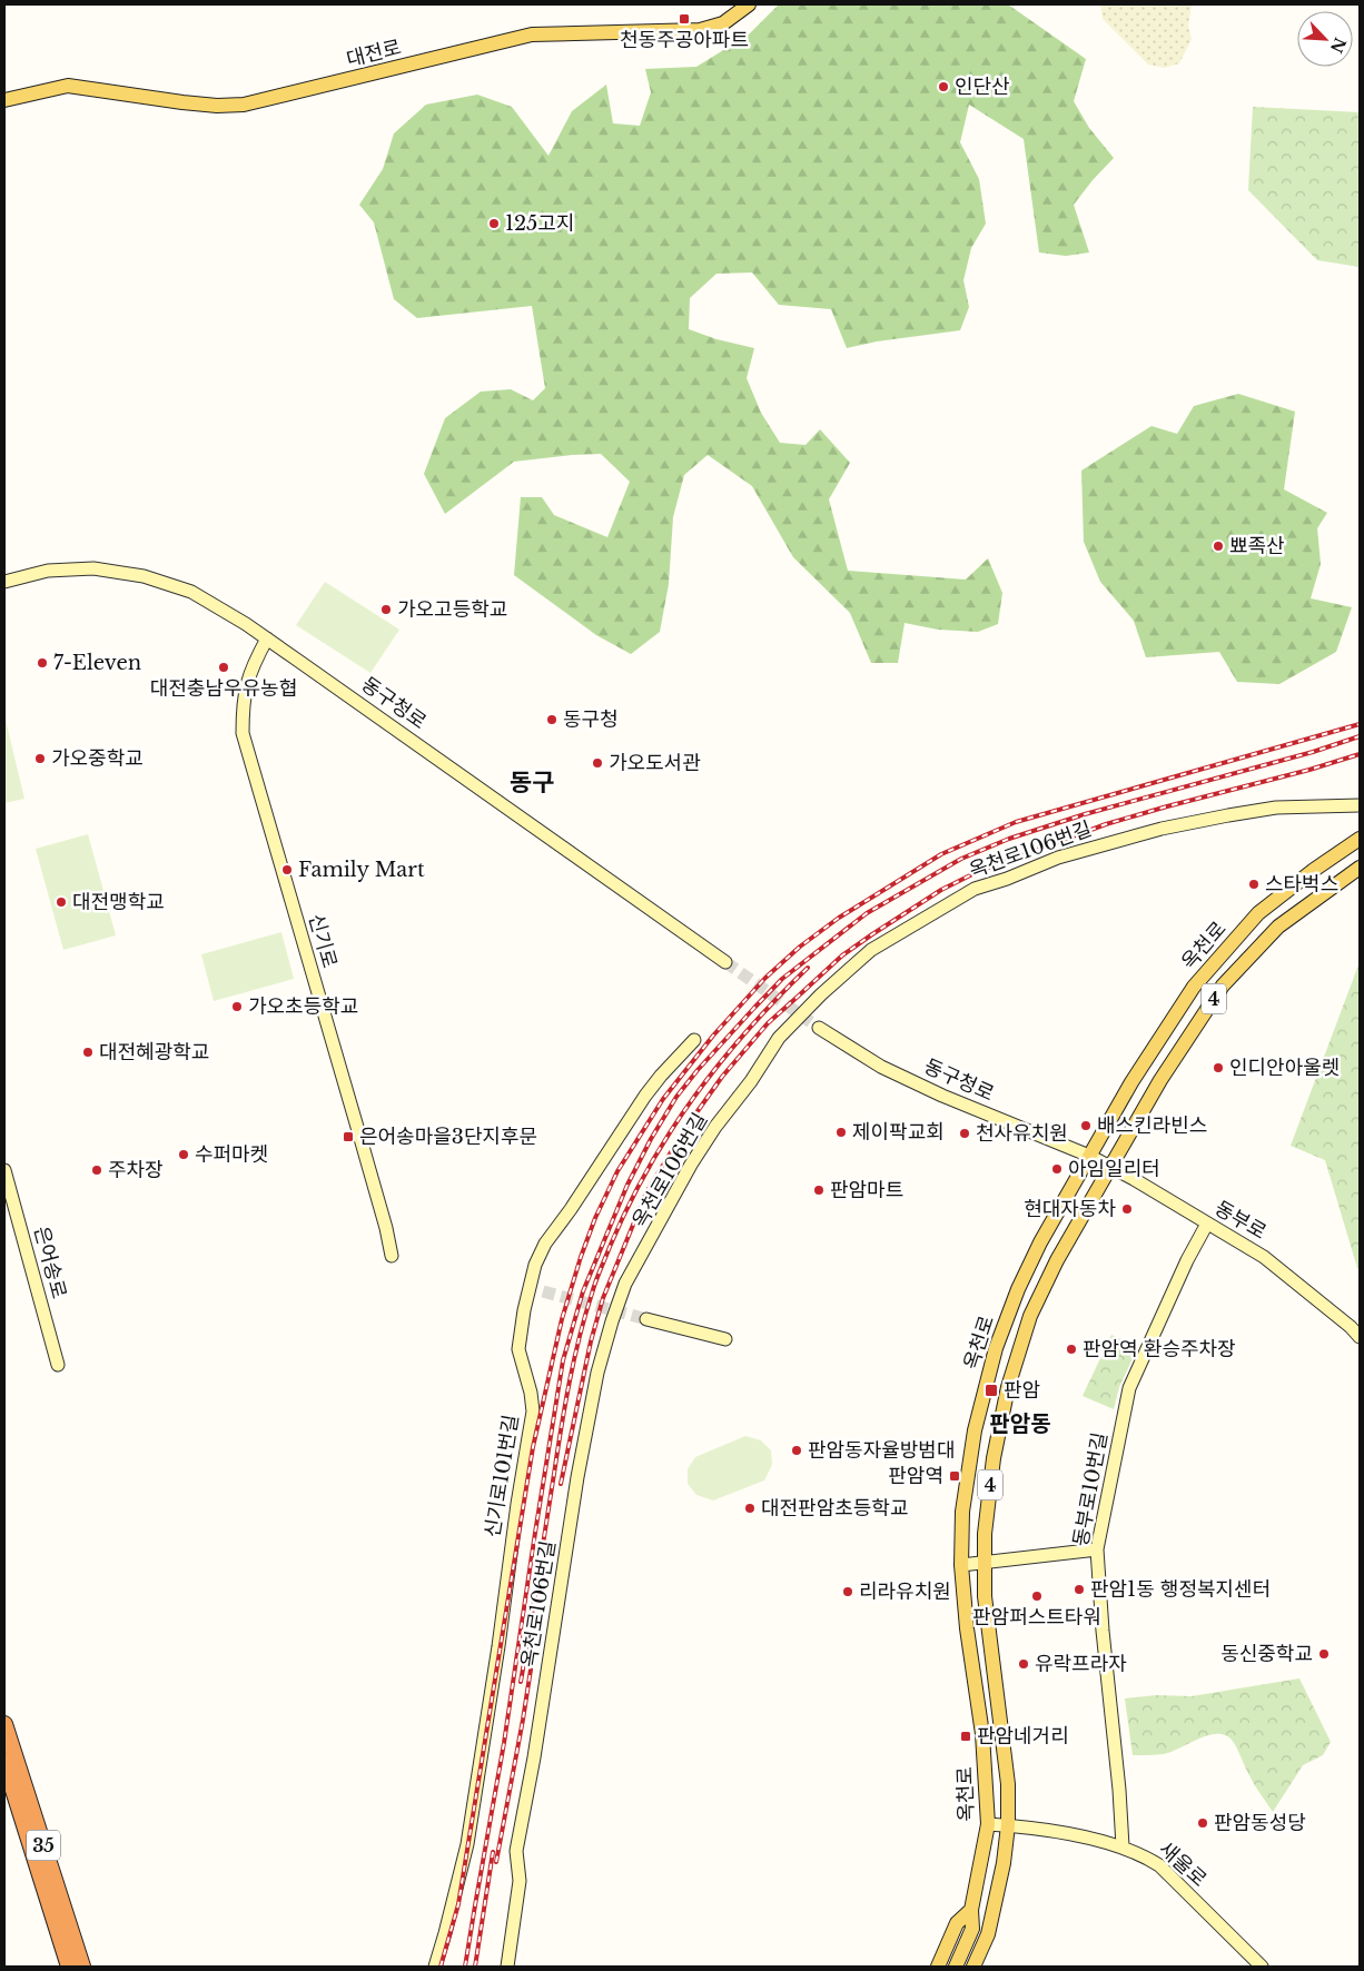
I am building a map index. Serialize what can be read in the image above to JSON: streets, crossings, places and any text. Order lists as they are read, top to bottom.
{
  "streets": {
    "highway": ["35"],
    "main road": ["대전로", "옥천로", "4"],
    "street": [
      "동구청로",
      "옥천로106번길",
      "신기로",
      "동부로",
      "은어송로",
      "신기로101번길",
      "동부로10번길",
      "새울로"
    ]
  },
  "crossings": [
    ["동구청로", "신기로"],
    ["동구청로", "옥천로"],
    ["동구청로", "동부로"],
    ["옥천로", "동부로"],
    ["옥천로", "새울로"],
    ["동부로", "동부로10번길"],
    ["동부로10번길", "새울로"]
  ],
  "districts": ["동구", "판암동"],
  "places": {
    "transit": [
      "천동주공아파트",
      "은어송마을3단지후문",
      "판암",
      "판암역",
      "판암네거리"
    ],
    "other": [
      "인단산",
      "125고지",
      "뾰족산",
      "가오고등학교",
      "7-Eleven",
      "대전충남우유농협",
      "동구청",
      "가오중학교",
      "가오도서관",
      "Family Mart",
      "스타벅스",
      "대전맹학교",
      "가오초등학교",
      "대전혜광학교",
      "인디안아울렛",
      "배스킨라빈스",
      "제이팍교회",
      "천사유치원",
      "수퍼마켓",
      "아임일리터",
      "주차장",
      "판암마트",
      "현대자동차",
      "판암역 환승주차장",
      "판암동자율방범대",
      "대전판암초등학교",
      "판암1동 행정복지센터",
      "리라유치원",
      "판암퍼스트타워",
      "동신중학교",
      "유락프라자",
      "판암동성당"
    ]
  },
  "north": "bottom right"
}
